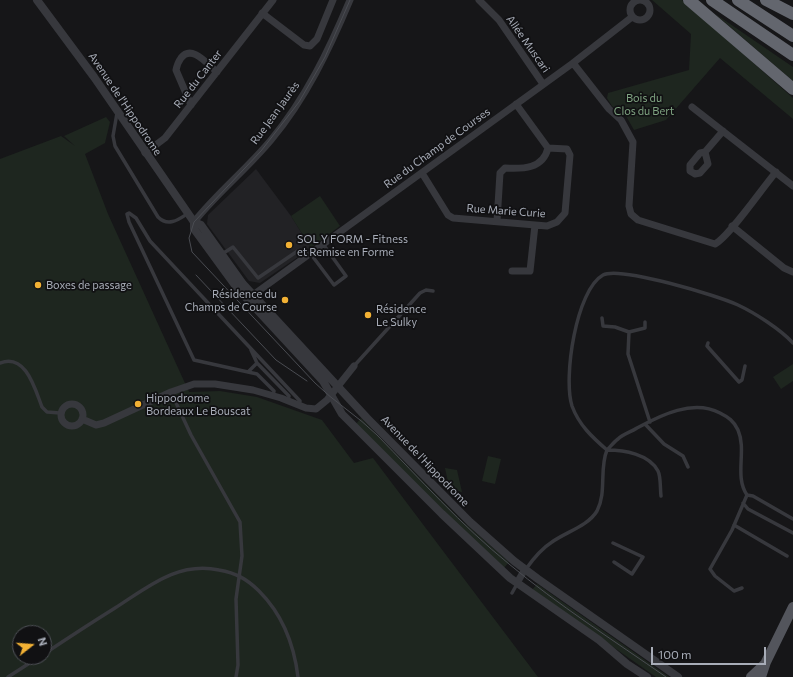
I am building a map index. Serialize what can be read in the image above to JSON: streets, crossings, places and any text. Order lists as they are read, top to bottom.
{
  "streets": {
    "street": [
      "Allée Muscari",
      "Rue du Canter",
      "Avenue de l'Hippodrome",
      "Rue Jean Jaurès",
      "Rue du Champ de Courses",
      "Rue Marie Curie"
    ]
  },
  "crossings": [
    ["Allée Muscari", "Rue du Champ de Courses"],
    ["Rue du Canter", "Avenue de l'Hippodrome"],
    ["Avenue de l'Hippodrome", "Rue Jean Jaurès"],
    ["Avenue de l'Hippodrome", "Rue du Champ de Courses"],
    ["Rue du Champ de Courses", "Rue Marie Curie"]
  ],
  "parks": ["Bois du Clos du Bert"],
  "places": [
    "SOL Y FORM - Fitness et Remise en Forme",
    "Boxes de passage",
    "Résidence du Champs de Course",
    "Résidence Le Sulky",
    "Hippodrome Bordeaux Le Bouscat"
  ],
  "scale_bar": "100 m",
  "north": "right"
}
